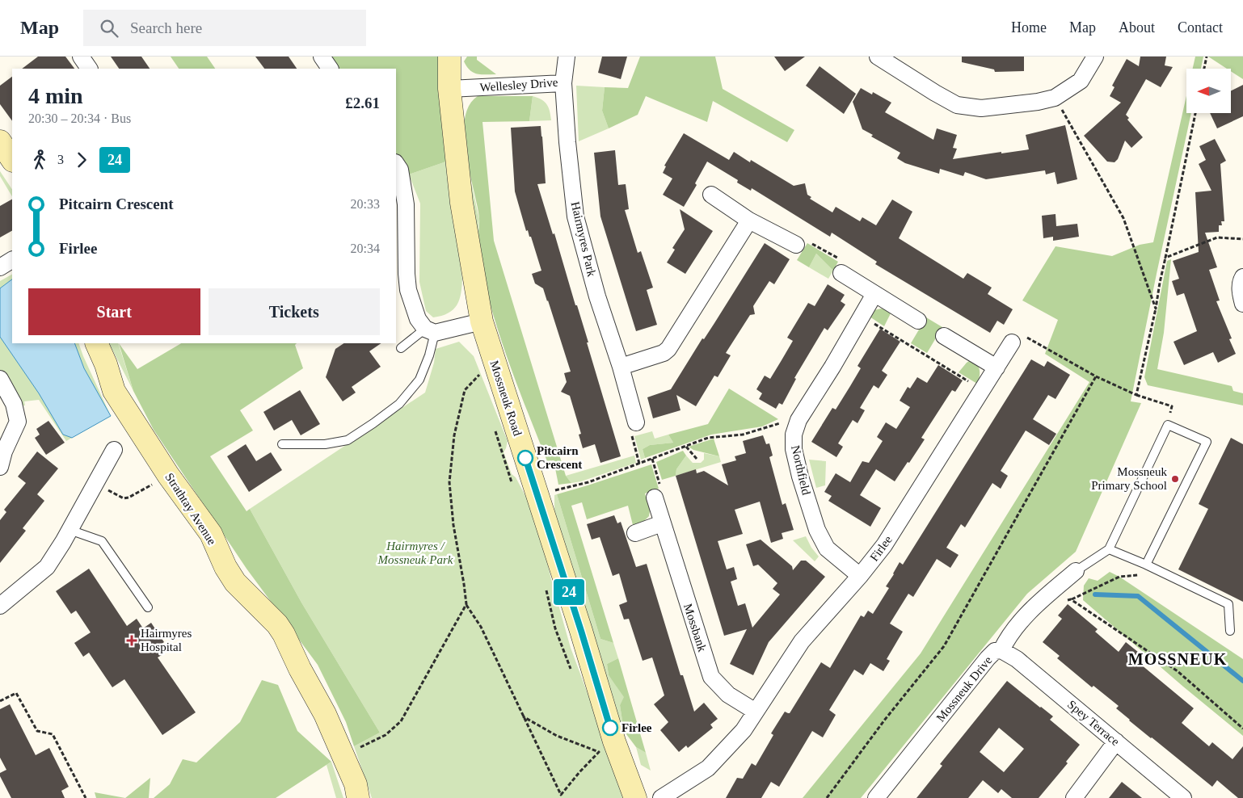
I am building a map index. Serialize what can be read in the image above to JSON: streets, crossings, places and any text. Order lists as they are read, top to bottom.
{
  "streets": {
    "street": [
      "Wellesley Drive",
      "Hairmyres Park",
      "Mossneuk Road",
      "Northfield",
      "Strathtay Avenue",
      "Firlee",
      "Mossbank",
      "Mossneuk Drive",
      "Spey Terrace"
    ]
  },
  "crossings": [
    ["Wellesley Drive", "Hairmyres Park"],
    ["Wellesley Drive", "Mossneuk Road"],
    ["Northfield", "Firlee"],
    ["Firlee", "Mossbank"],
    ["Mossneuk Drive", "Spey Terrace"]
  ],
  "districts": ["MOSSNEUK"],
  "parks": ["Hairmyres / Mossneuk Park"],
  "places": {
    "other": ["Pitcairn Crescent", "Mossneuk Primary School", "Firlee"],
    "health": ["Hairmyres Hospital"]
  },
  "lines": ["bus line 24"],
  "north": "left",
  "page": {
    "header": "Map",
    "search": "Search here",
    "nav": [
      "Home",
      "Map",
      "About",
      "Contact"
    ],
    "on_map": "24",
    "heading": ["4 min", "20:30 – 20:34 · Bus", "£2.61"],
    "legs": ["3", "24"],
    "list": [
      {
        "name": "Pitcairn Crescent",
        "value": "20:33"
      },
      {
        "name": "Firlee",
        "value": "20:34"
      }
    ],
    "buttons": ["Start", "Tickets"]
  }
}
